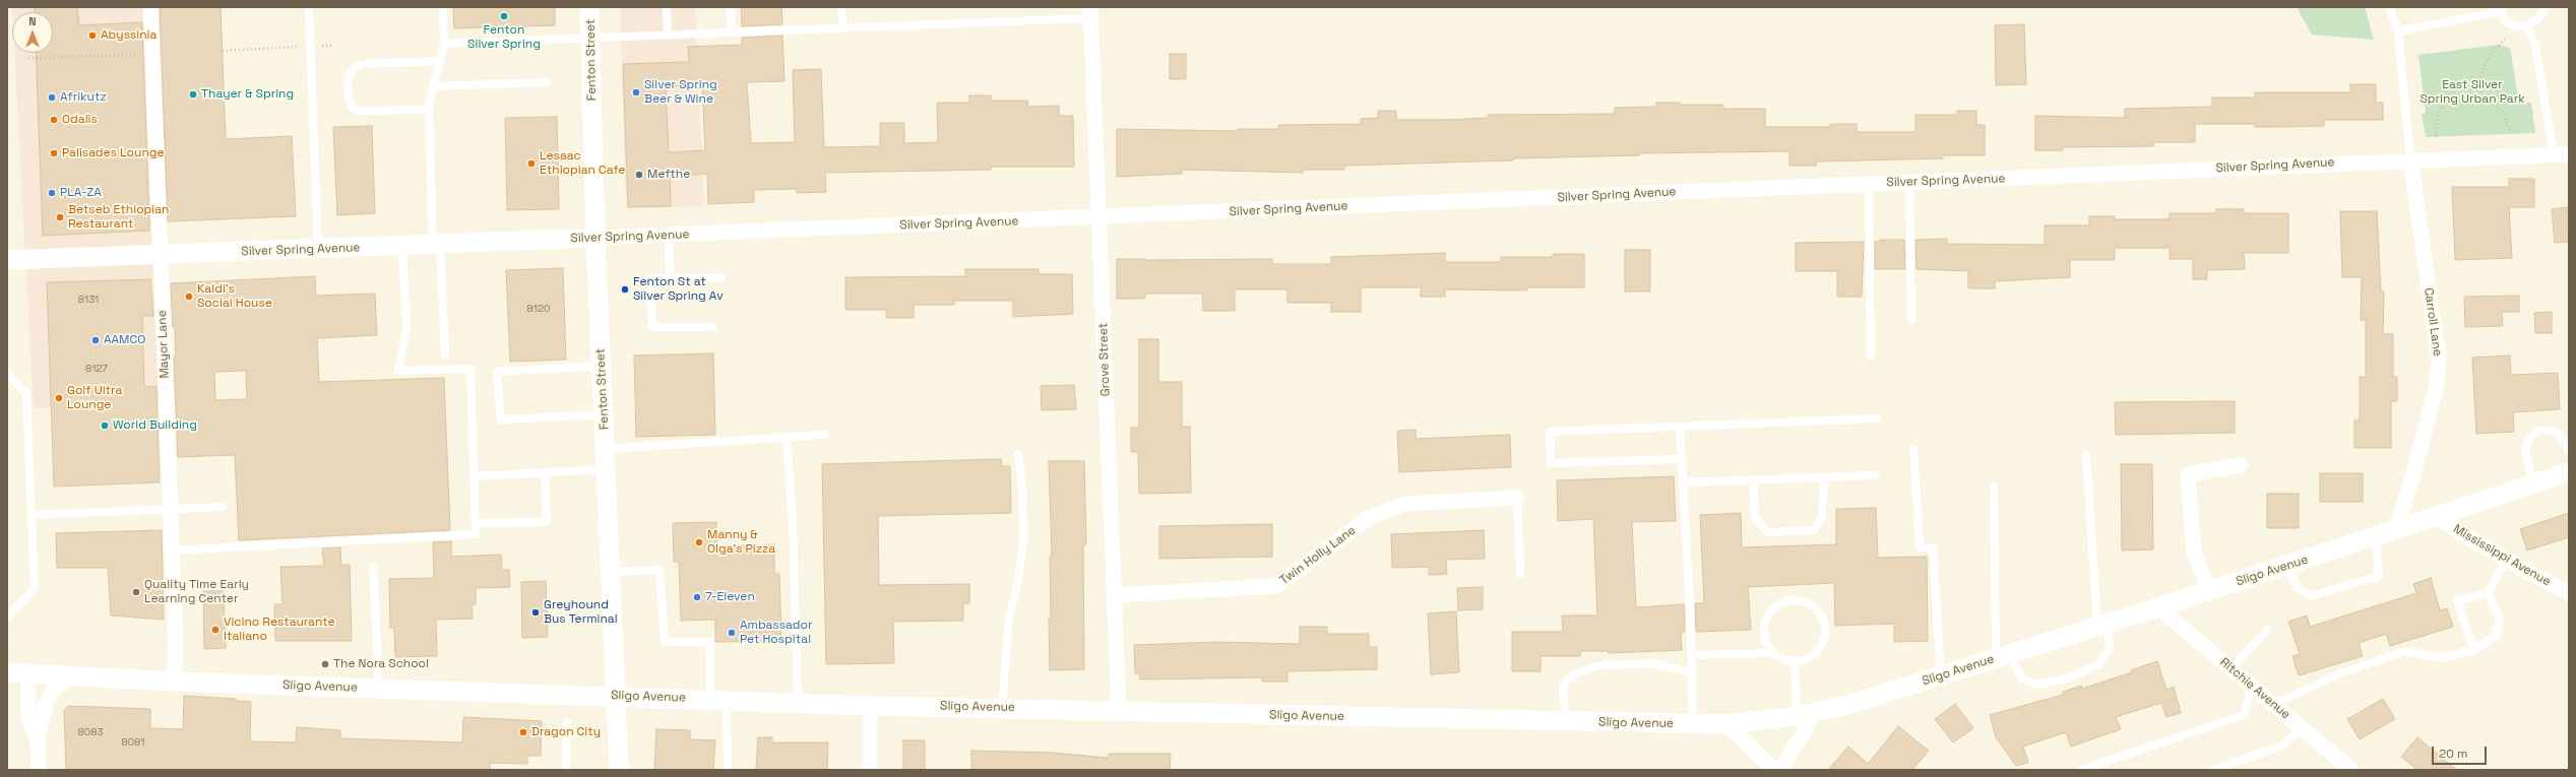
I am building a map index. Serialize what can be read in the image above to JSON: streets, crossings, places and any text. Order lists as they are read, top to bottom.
{
  "streets": {
    "street": [
      "Fenton Street",
      "Silver Spring Avenue",
      "Carroll Lane",
      "Mayor Lane",
      "Grove Street",
      "Twin Holly Lane",
      "Mississippi Avenue",
      "Sligo Avenue",
      "Ritchie Avenue"
    ]
  },
  "crossings": [
    ["Fenton Street", "Silver Spring Avenue"],
    ["Fenton Street", "Sligo Avenue"],
    ["Silver Spring Avenue", "Carroll Lane"],
    ["Silver Spring Avenue", "Mayor Lane"],
    ["Silver Spring Avenue", "Grove Street"],
    ["Carroll Lane", "Sligo Avenue"],
    ["Mayor Lane", "Sligo Avenue"],
    ["Grove Street", "Twin Holly Lane"],
    ["Grove Street", "Sligo Avenue"],
    ["Mississippi Avenue", "Sligo Avenue"],
    ["Sligo Avenue", "Ritchie Avenue"]
  ],
  "parks": ["East Silver Spring Urban Park"],
  "places": [
    "Fenton Silver Spring",
    "Abyssinia",
    "Silver Spring Beer & Wine",
    "Thayer & Spring",
    "Afrikutz",
    "Odalis",
    "Palisades Lounge",
    "Lesaac Ethiopian Cafe",
    "Mefthe",
    "PLA-ZA",
    "Betseb Ethiopian Restaurant",
    "Fenton St at Silver Spring Av",
    "Kaldi’s Social House",
    "AAMCO",
    "Golf Ultra Lounge",
    "World Building",
    "Manny & Olga's Pizza",
    "Quality Time Early Learning Center",
    "7-Eleven",
    "Greyhound Bus Terminal",
    "Vicino Restaurante Italiano",
    "Ambassador Pet Hospital",
    "The Nora School",
    "Dragon City"
  ],
  "house_numbers": [
    "8131",
    "8120",
    "8127",
    "8083",
    "8081"
  ],
  "scale_bar": "20 m",
  "north": "top"
}
